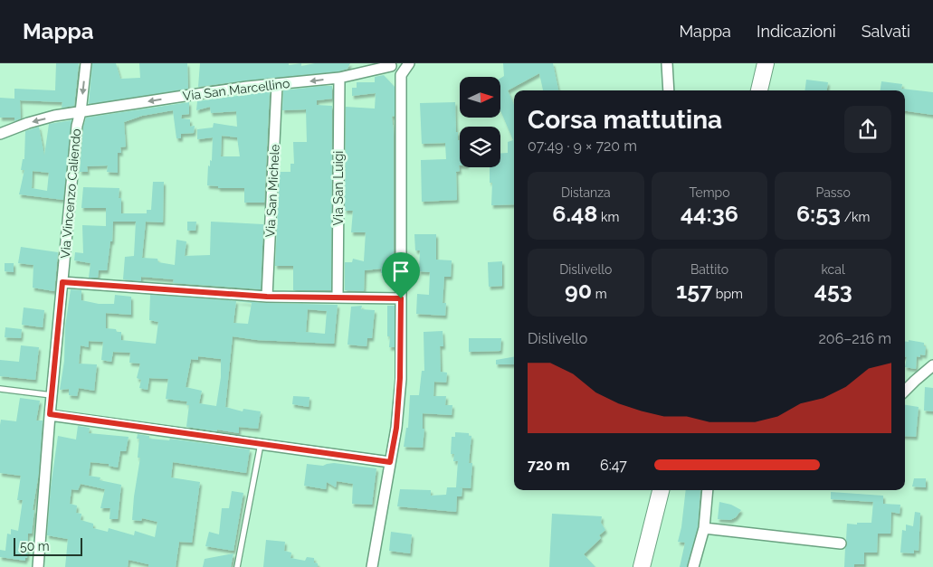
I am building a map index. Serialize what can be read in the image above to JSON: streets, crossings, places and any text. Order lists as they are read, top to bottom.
{
  "streets": {
    "street": [
      "Via San Marcellino",
      "Via San Luigi",
      "Via San Michele",
      "Via Vincenzo Caliendo"
    ]
  },
  "crossings": [
    ["Via San Marcellino", "Via San Luigi"],
    ["Via San Marcellino", "Via San Michele"],
    ["Via San Marcellino", "Via Vincenzo Caliendo"]
  ],
  "one_way": ["Via San Marcellino"],
  "scale_bar": "50 m",
  "north": "right",
  "page": {
    "header": "Mappa",
    "nav": ["Mappa", "Indicazioni", "Salvati"],
    "heading": ["Corsa mattutina", "07:49 · 9 × 720 m"],
    "stats": [
      ["Distanza", "6.48 km"],
      ["Tempo", "44:36"],
      ["Passo", "6:53 /km"],
      ["Dislivello", "90 m"],
      ["Battito", "157 bpm"],
      ["kcal", "453"]
    ],
    "chart": ["Dislivello", "206–216 m"],
    "list": [
      {
        "name": "720 m",
        "note": "6:47"
      }
    ],
    "scale": "50 m"
  }
}
